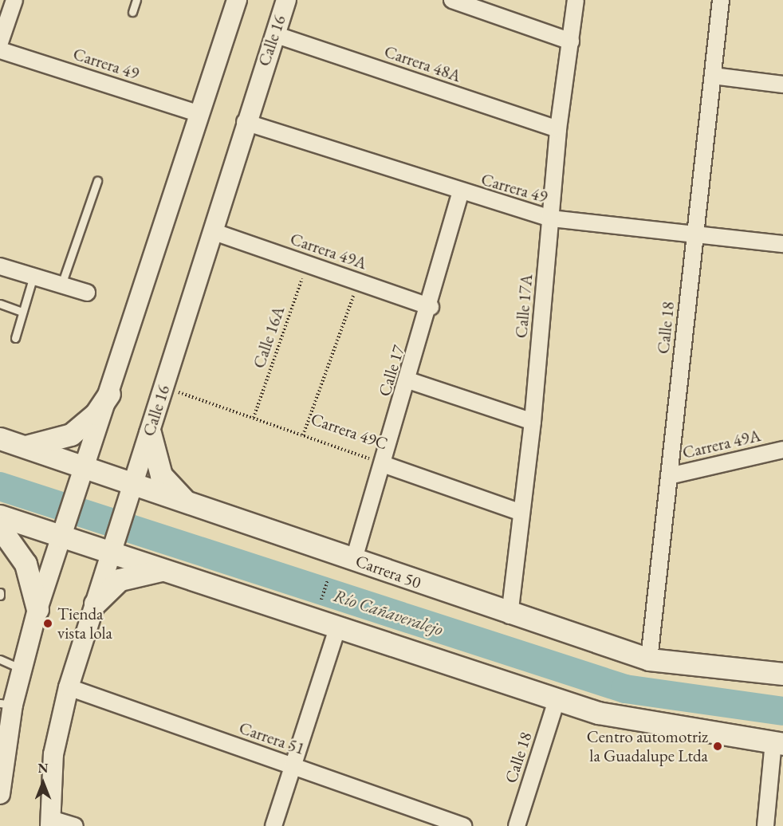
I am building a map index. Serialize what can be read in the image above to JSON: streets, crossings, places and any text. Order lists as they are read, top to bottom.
{
  "streets": {
    "main road": ["Carrera 50"],
    "street": [
      "Calle 16",
      "Carrera 49",
      "Carrera 48A",
      "Carrera 49A",
      "Calle 17A",
      "Calle 18",
      "Calle 17",
      "Carrera 49C",
      "Carrera 51"
    ],
    "path": ["Calle 16A"]
  },
  "crossings": [
    ["Calle 16", "Carrera 49"],
    ["Calle 16", "Carrera 48A"],
    ["Calle 16", "Carrera 49A"],
    ["Calle 16", "Carrera 49C"],
    ["Calle 16", "Carrera 50"],
    ["Calle 16", "Carrera 51"],
    ["Carrera 49", "Calle 17A"],
    ["Carrera 49", "Calle 18"],
    ["Carrera 49", "Calle 17"],
    ["Carrera 48A", "Calle 17A"],
    ["Carrera 49A", "Calle 18"],
    ["Carrera 49A", "Calle 16A"],
    ["Carrera 49A", "Calle 17"],
    ["Calle 17A", "Carrera 49C"],
    ["Calle 17A", "Carrera 50"],
    ["Calle 18", "Carrera 50"],
    ["Calle 16A", "Carrera 49C"],
    ["Calle 17", "Carrera 49C"],
    ["Calle 17", "Carrera 50"]
  ],
  "water": ["Río Cañaveralejo"],
  "places": ["Tienda vista lola", "Centro automotriz la Guadalupe Ltda"],
  "north": "top"
}
